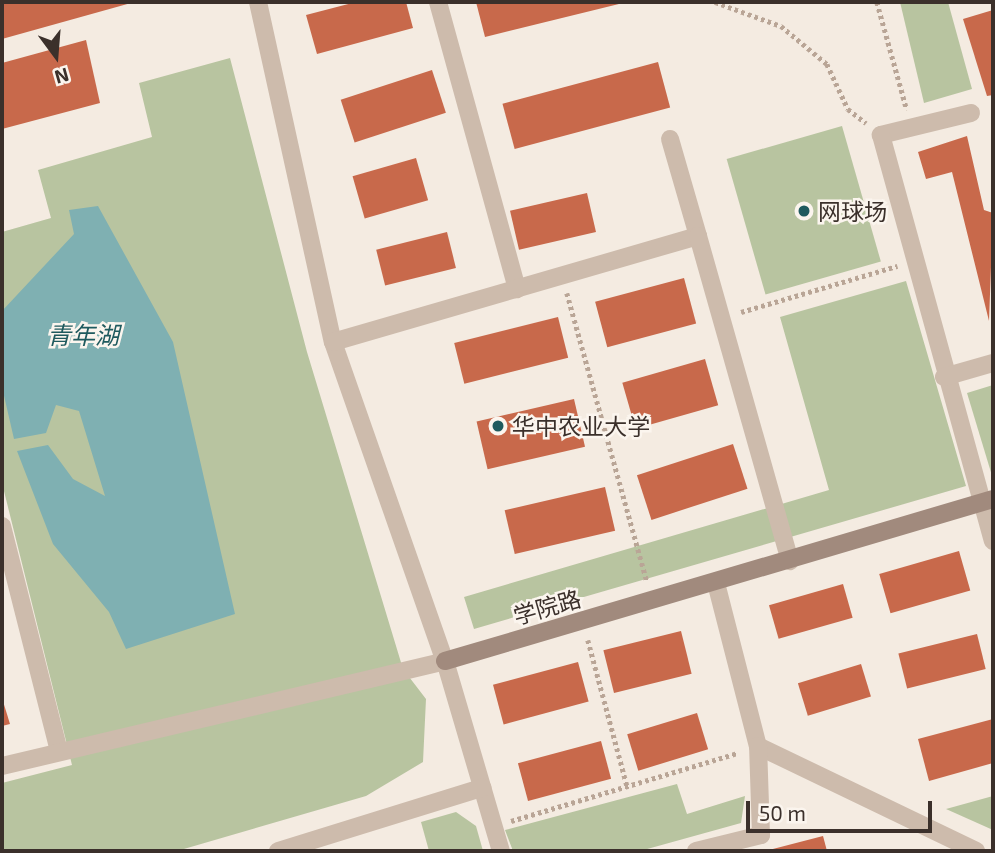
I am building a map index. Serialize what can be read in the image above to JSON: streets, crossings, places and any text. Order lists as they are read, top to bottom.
{
  "streets": {
    "street": ["学院路"]
  },
  "water": ["青年湖"],
  "places": ["网球场", "华中农业大学"],
  "scale_bar": "50 m",
  "north": "bottom"
}
